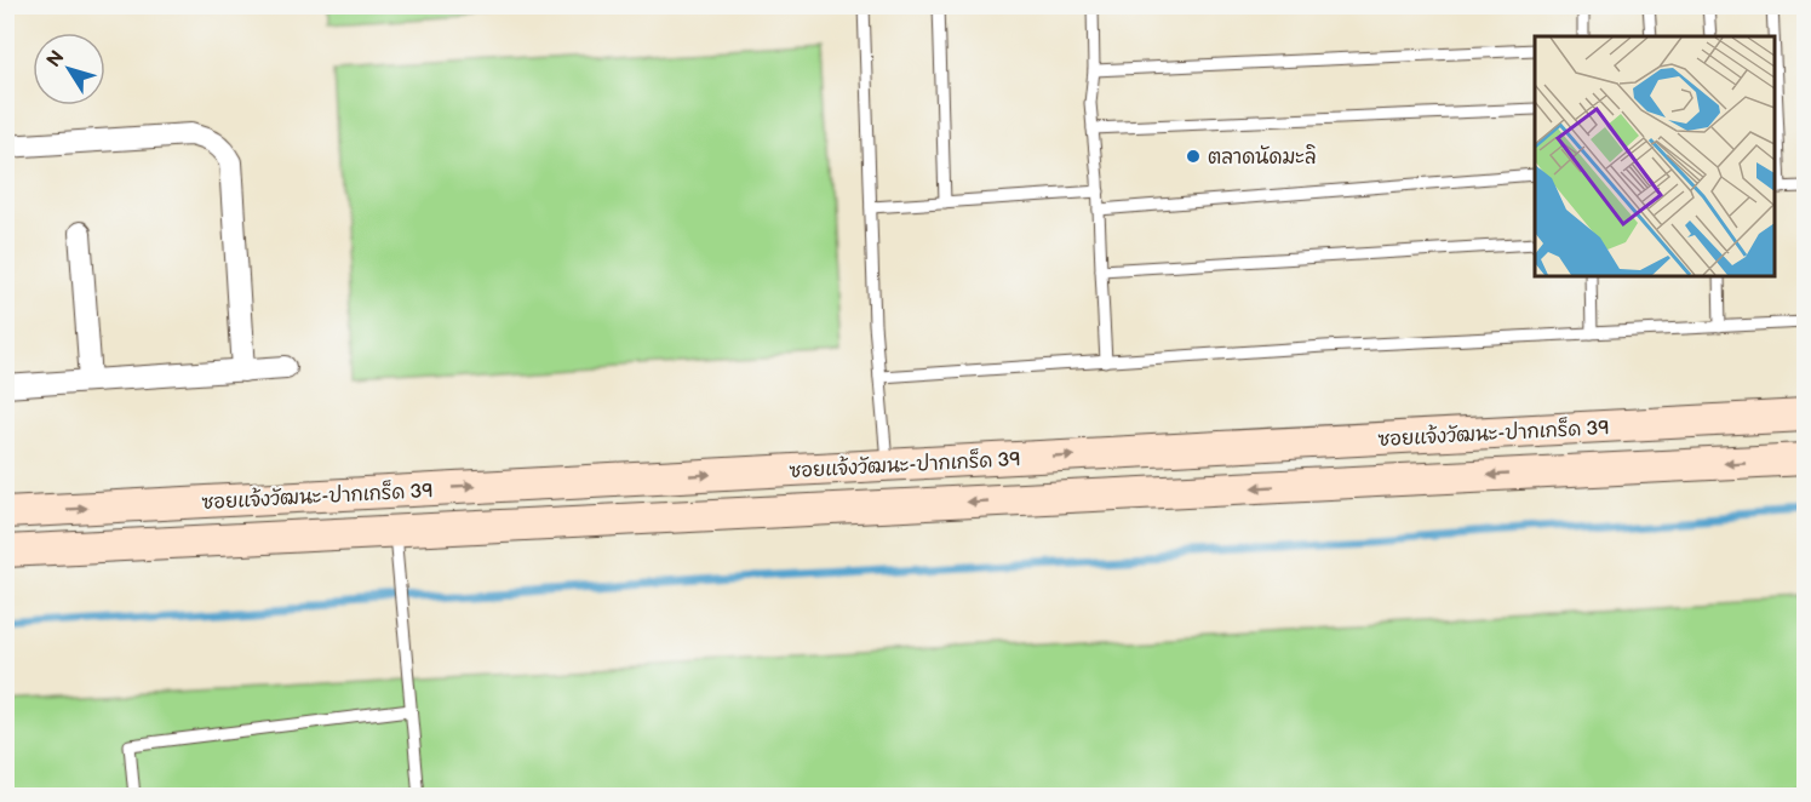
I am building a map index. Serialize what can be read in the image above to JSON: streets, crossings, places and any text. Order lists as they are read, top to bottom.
{
  "streets": {
    "main road": ["ซอยแจ้งวัฒนะ-ปากเกร็ด 39"]
  },
  "places": ["ตลาดนัดมะลิ"],
  "north": "top left"
}
